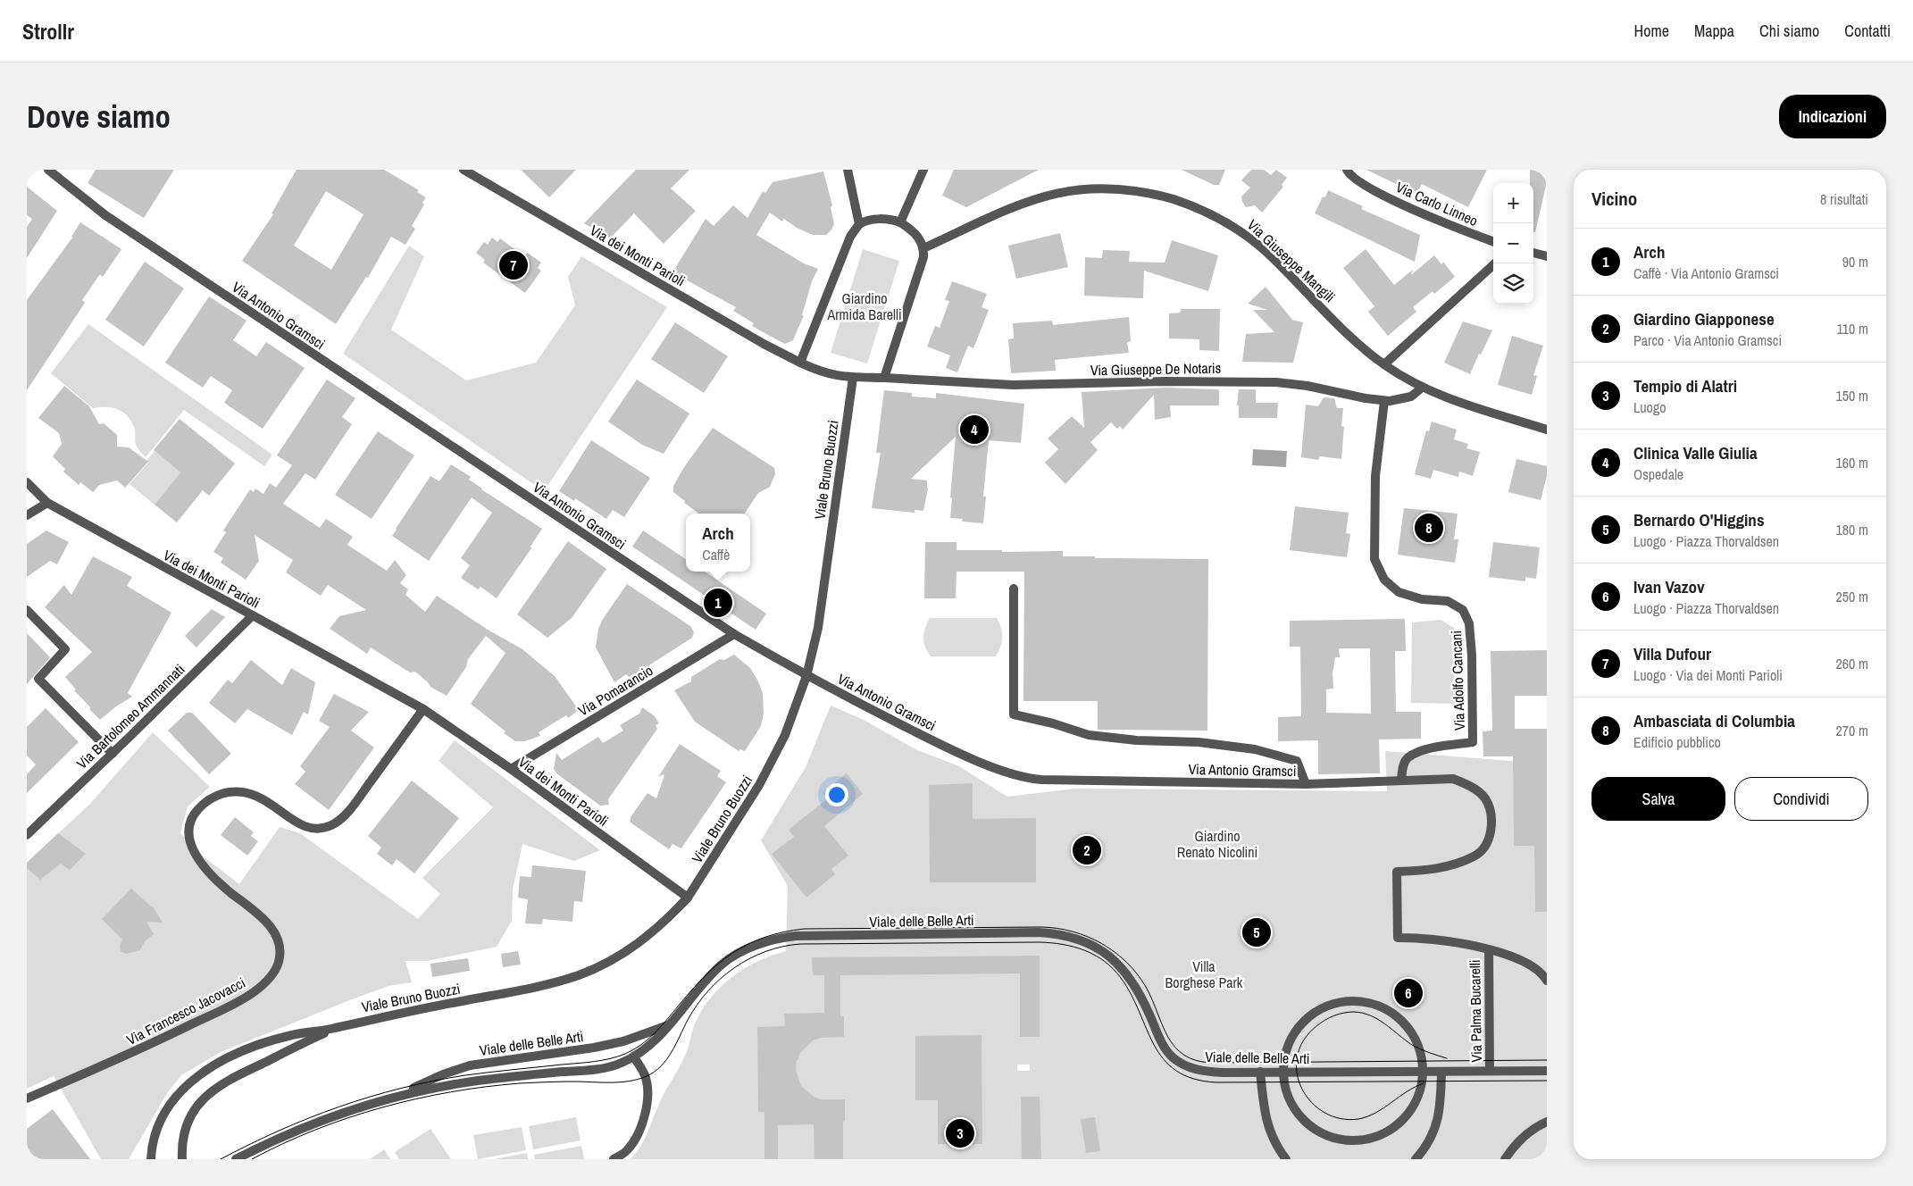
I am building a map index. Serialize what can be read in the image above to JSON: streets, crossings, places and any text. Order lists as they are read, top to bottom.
{
  "streets": {
    "street": [
      "Via Carlo Linneo",
      "Via dei Monti Parioli",
      "Via Giuseppe Mangili",
      "Via Antonio Gramsci",
      "Via Giuseppe De Notaris",
      "Viale Bruno Buozzi",
      "Via Adolfo Cancani",
      "Via Pomarancio",
      "Via Bartolomeo Ammannati",
      "Viale delle Belle Arti",
      "Via Francesco Jacovacci",
      "Via Palma Bucarelli"
    ]
  },
  "crossings": [
    ["Via dei Monti Parioli", "Via Giuseppe De Notaris"],
    ["Via dei Monti Parioli", "Viale Bruno Buozzi"],
    ["Via dei Monti Parioli", "Via Pomarancio"],
    ["Via dei Monti Parioli", "Via Bartolomeo Ammannati"],
    ["Via dei Monti Parioli", "Via Francesco Jacovacci"],
    ["Via Giuseppe Mangili", "Via Giuseppe De Notaris"],
    ["Via Antonio Gramsci", "Viale Bruno Buozzi"],
    ["Via Antonio Gramsci", "Via Adolfo Cancani"],
    ["Via Antonio Gramsci", "Via Pomarancio"],
    ["Via Antonio Gramsci", "Via Palma Bucarelli"],
    ["Via Giuseppe De Notaris", "Viale Bruno Buozzi"],
    ["Via Giuseppe De Notaris", "Via Adolfo Cancani"],
    ["Viale delle Belle Arti", "Via Palma Bucarelli"]
  ],
  "parks": ["Giardino Armida Barelli", "Giardino Renato Nicolini", "Villa Borghese Park"],
  "page": {
    "header": "Strollr",
    "nav": [
      "Home",
      "Mappa",
      "Chi siamo",
      "Contatti"
    ],
    "buttons": [
      "Indicazioni",
      ["Salva", "Condividi"]
    ],
    "title": "Dove siamo",
    "heading": ["Vicino", "8 risultati"],
    "map_buttons": ["+", "−"],
    "list": [
      {
        "mark": "1",
        "name": "Arch",
        "note": "Caffè · Via Antonio Gramsci",
        "value": "90 m"
      },
      {
        "mark": "2",
        "name": "Giardino Giapponese",
        "note": "Parco · Via Antonio Gramsci",
        "value": "110 m"
      },
      {
        "mark": "3",
        "name": "Tempio di Alatri",
        "note": "Luogo",
        "value": "150 m"
      },
      {
        "mark": "4",
        "name": "Clinica Valle Giulia",
        "note": "Ospedale",
        "value": "160 m"
      },
      {
        "mark": "5",
        "name": "Bernardo O'Higgins",
        "note": "Luogo · Piazza Thorvaldsen",
        "value": "180 m"
      },
      {
        "mark": "6",
        "name": "Ivan Vazov",
        "note": "Luogo · Piazza Thorvaldsen",
        "value": "250 m"
      },
      {
        "mark": "7",
        "name": "Villa Dufour",
        "note": "Luogo · Via dei Monti Parioli",
        "value": "260 m"
      },
      {
        "mark": "8",
        "name": "Ambasciata di Columbia",
        "note": "Edificio pubblico",
        "value": "270 m"
      }
    ],
    "pins": [
      "7",
      "4",
      "8",
      "1",
      "2",
      "5",
      "6",
      "3"
    ],
    "popup": ["Arch", "Caffè"]
  }
}
